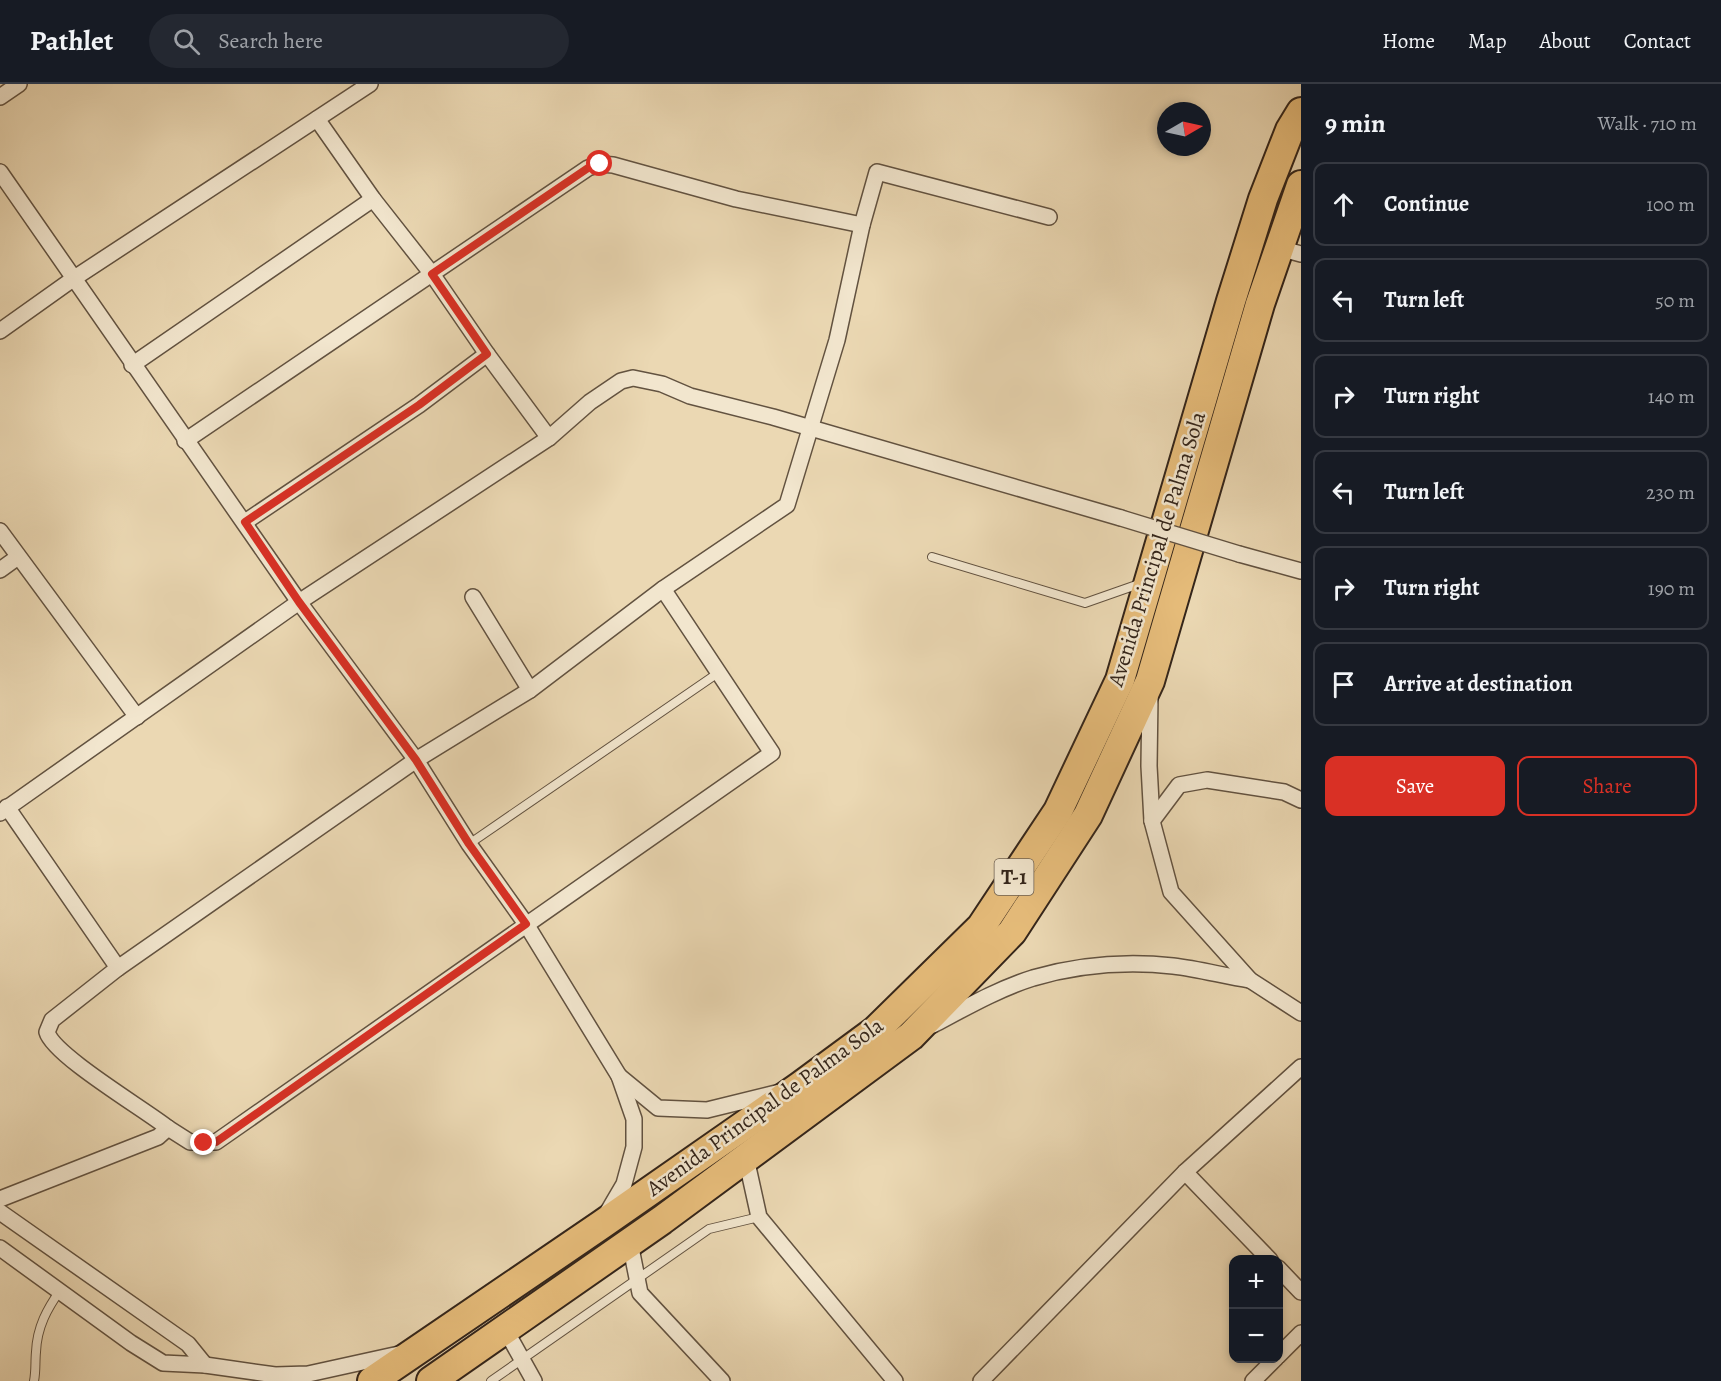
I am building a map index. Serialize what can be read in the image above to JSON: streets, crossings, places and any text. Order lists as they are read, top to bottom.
{
  "streets": {
    "highway": ["Avenida Principal de Palma Sola", "T-1"]
  },
  "north": "right",
  "page": {
    "header": "Pathlet",
    "search": "Search here",
    "nav": [
      "Home",
      "Map",
      "About",
      "Contact"
    ],
    "heading": ["9 min", "Walk · 710 m"],
    "list": [
      ["Continue", "100 m"],
      ["Turn left", "50 m"],
      ["Turn right", "140 m"],
      ["Turn left", "230 m"],
      ["Turn right", "190 m"],
      "Arrive at destination"
    ],
    "buttons": ["Save", "Share"],
    "map_buttons": ["+", "−"]
  }
}
